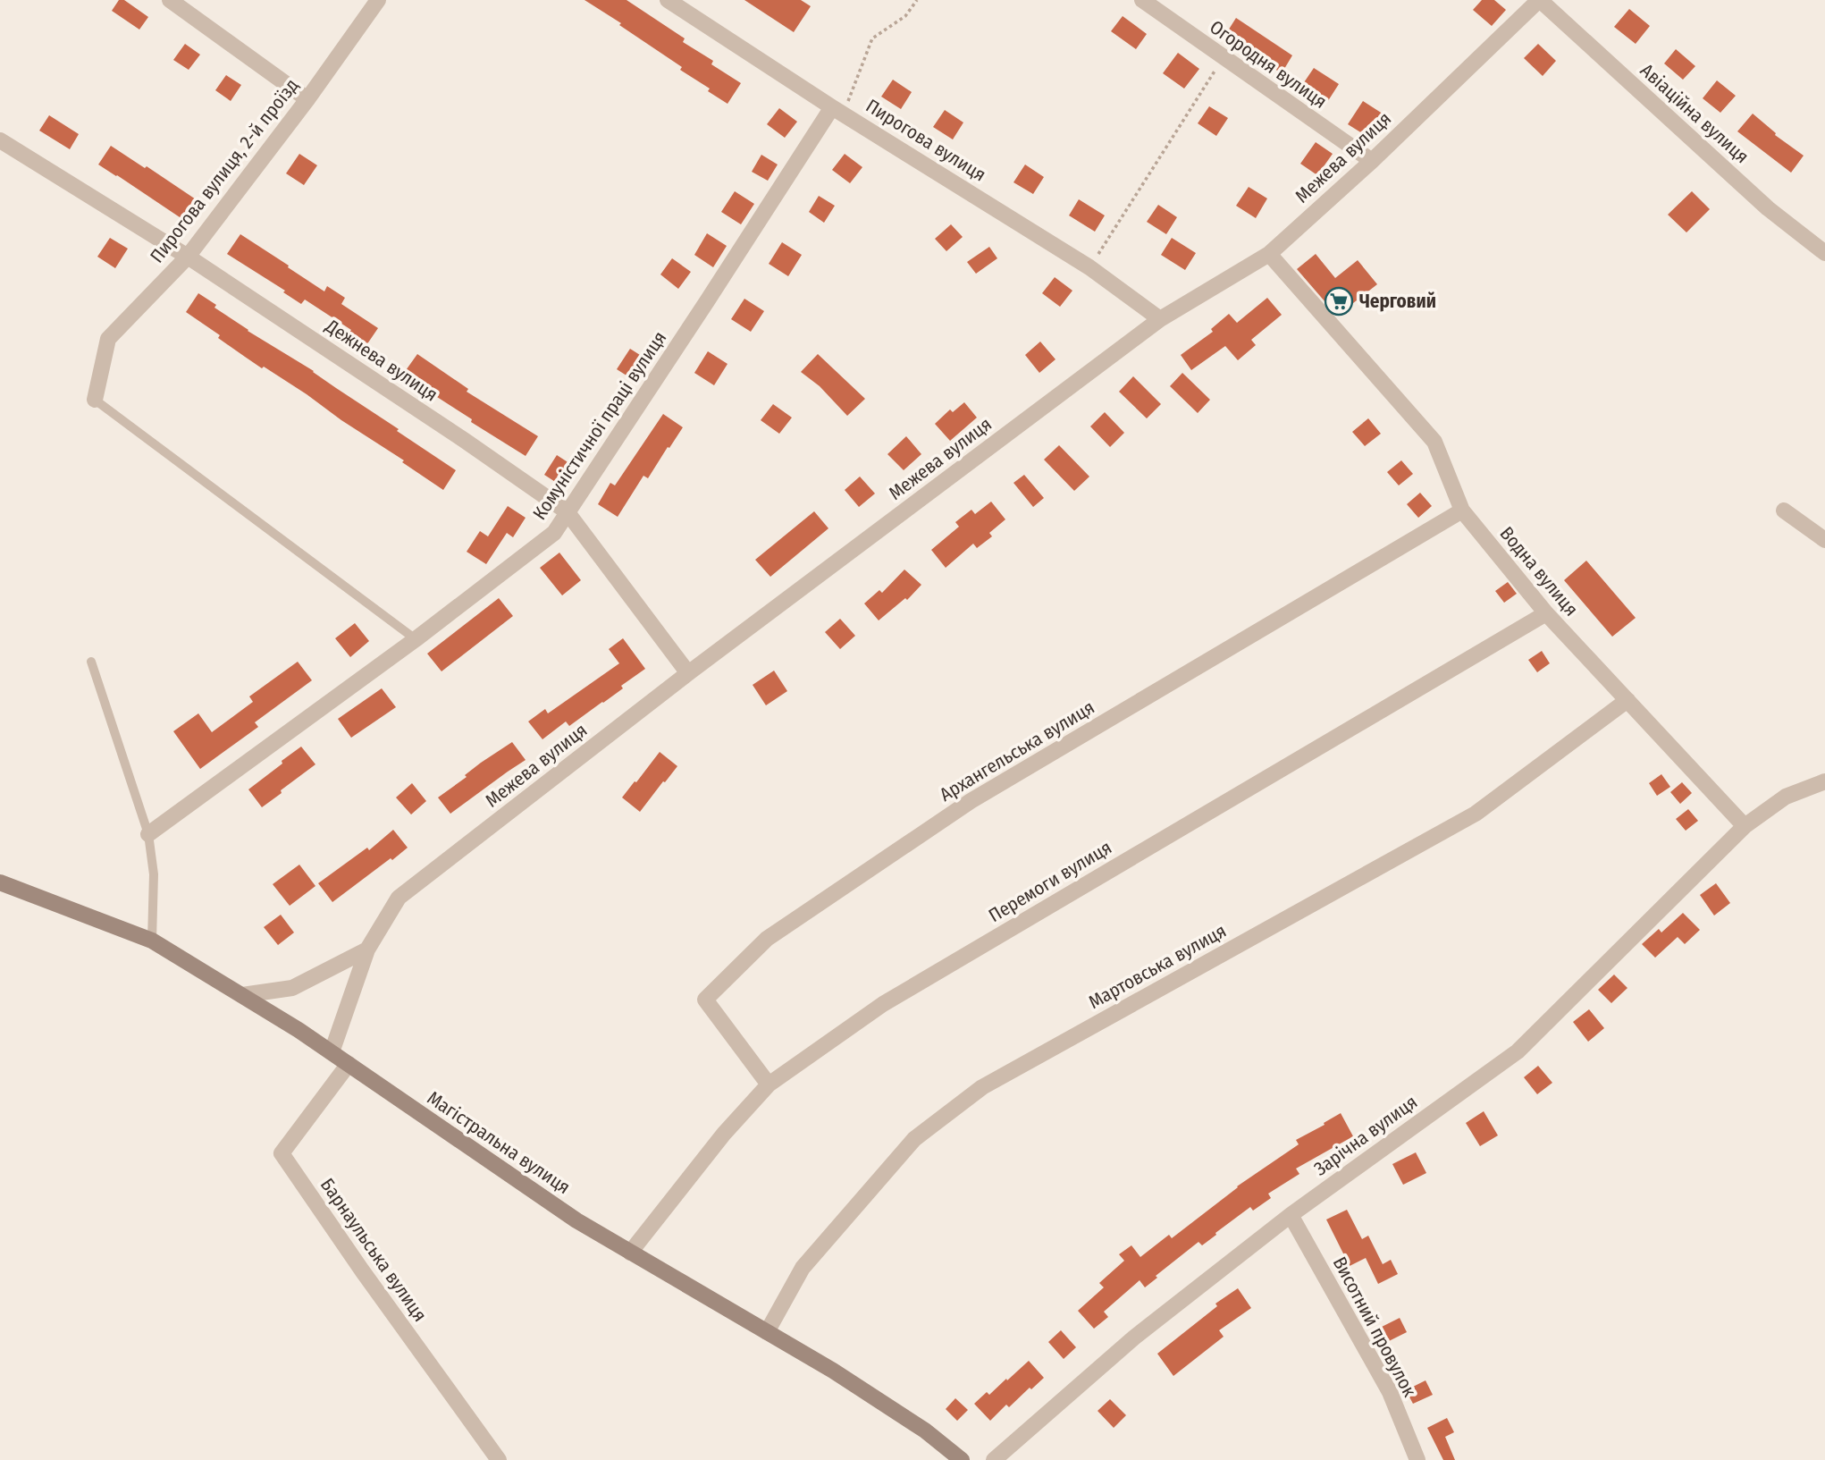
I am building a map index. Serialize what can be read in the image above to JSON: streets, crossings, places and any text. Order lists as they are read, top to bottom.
{
  "streets": {
    "main road": ["Магістральна вулиця"],
    "street": [
      "Огородня вулиця",
      "Авіаційна вулиця",
      "Пирогова вулиця",
      "Межева вулиця",
      "Пирогова вулиця, 2-й проїзд",
      "Дежнева вулиця",
      "Комуністичної праці вулиця",
      "Водна вулиця",
      "Архангельська вулиця",
      "Перемоги вулиця",
      "Мартовська вулиця",
      "Зарічна вулиця",
      "Барнаульська вулиця",
      "Висотний провулок"
    ]
  },
  "crossings": [
    ["Огородня вулиця", "Межева вулиця"],
    ["Авіаційна вулиця", "Межева вулиця"],
    ["Пирогова вулиця", "Межева вулиця"],
    ["Пирогова вулиця", "Комуністичної праці вулиця"],
    ["Межева вулиця", "Дежнева вулиця"],
    ["Межева вулиця", "Водна вулиця"],
    ["Межева вулиця", "Магістральна вулиця"],
    ["Пирогова вулиця, 2-й проїзд", "Дежнева вулиця"],
    ["Дежнева вулиця", "Комуністичної праці вулиця"],
    ["Водна вулиця", "Архангельська вулиця"],
    ["Водна вулиця", "Перемоги вулиця"],
    ["Водна вулиця", "Мартовська вулиця"],
    ["Водна вулиця", "Зарічна вулиця"],
    ["Архангельська вулиця", "Перемоги вулиця"],
    ["Перемоги вулиця", "Магістральна вулиця"],
    ["Мартовська вулиця", "Магістральна вулиця"],
    ["Зарічна вулиця", "Висотний провулок"],
    ["Магістральна вулиця", "Барнаульська вулиця"]
  ],
  "places": {
    "supermarket": ["Черговий"]
  }
}
